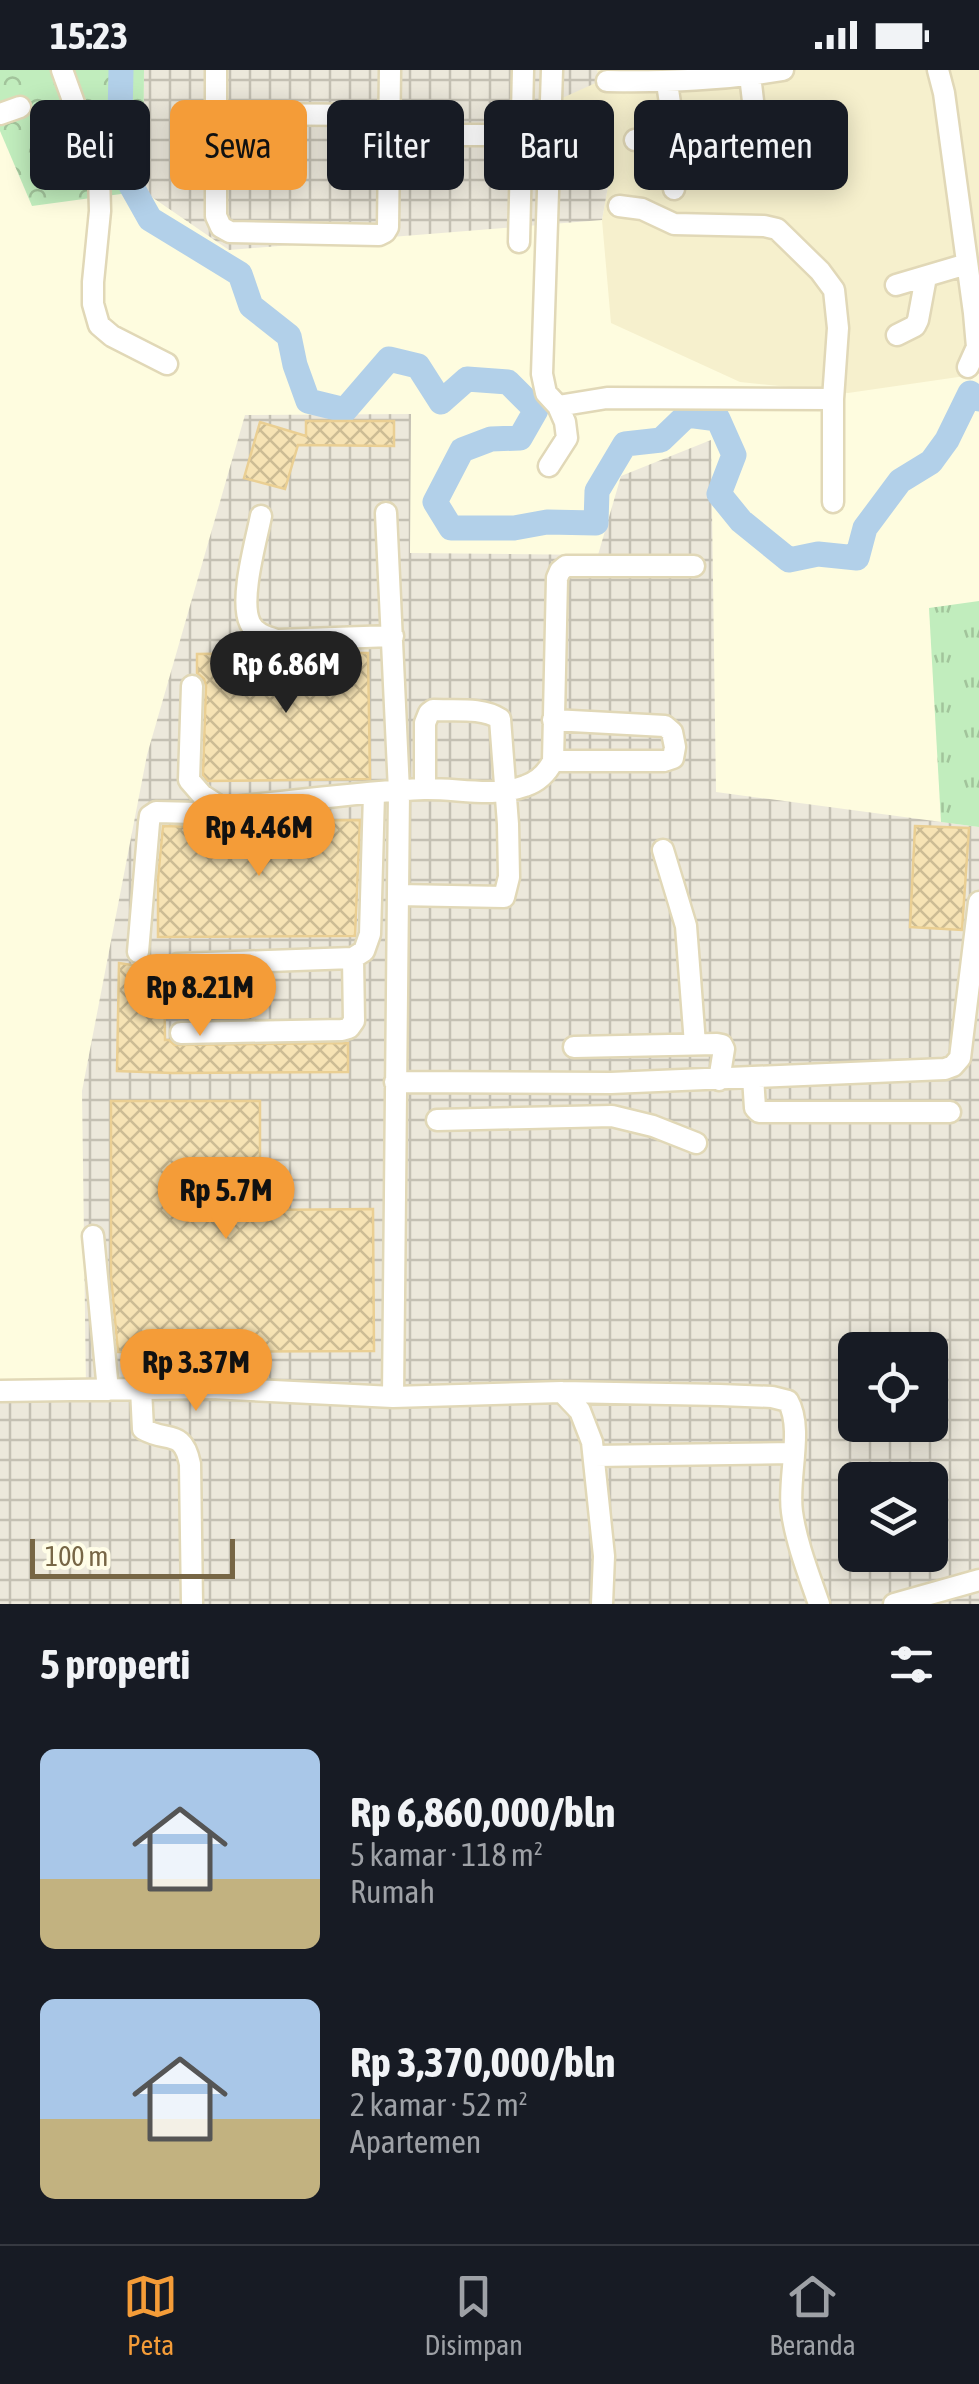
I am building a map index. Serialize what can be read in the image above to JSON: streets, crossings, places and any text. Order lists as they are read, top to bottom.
{
  "scale_bar": "100 m",
  "page": {
    "status": "15:23",
    "chip": [
      "Beli",
      "Sewa",
      "Filter",
      "Baru",
      "Apartemen"
    ],
    "price": [
      "Rp 6.86M",
      "Rp 4.46M",
      "Rp 8.21M",
      "Rp 5.7M",
      "Rp 3.37M"
    ],
    "scale": "100 m",
    "heading": "5 properti",
    "list": [
      {
        "name": "Rp 6,860,000/bln",
        "note": "5 kamar · 118 m² · Rumah"
      },
      {
        "name": "Rp 3,370,000/bln",
        "note": "2 kamar · 52 m² · Apartemen"
      }
    ],
    "tabs": ["Peta", "Disimpan", "Beranda"]
  }
}
